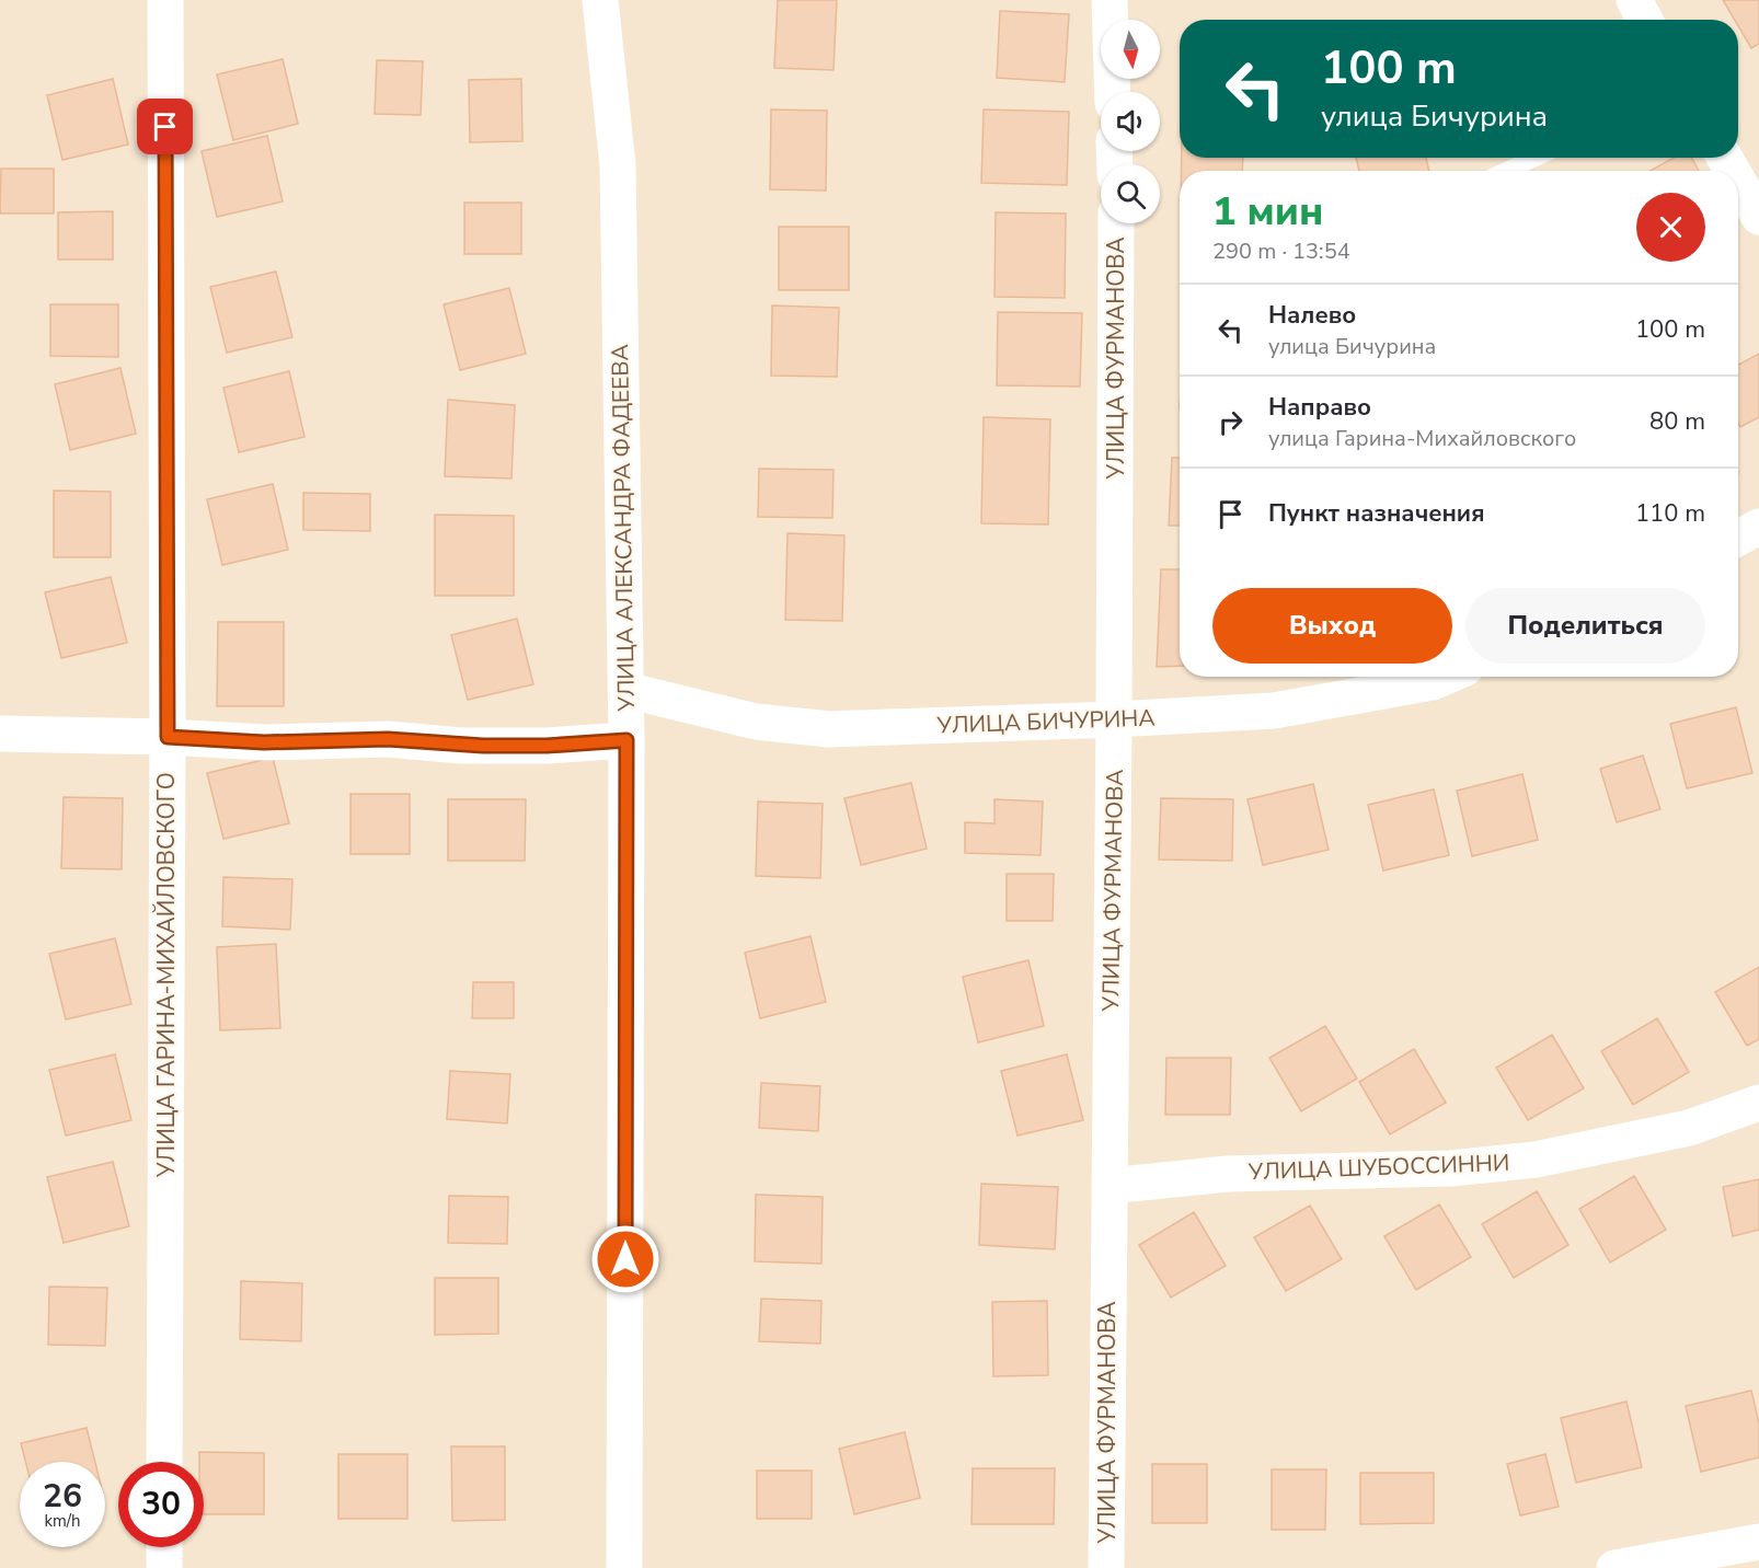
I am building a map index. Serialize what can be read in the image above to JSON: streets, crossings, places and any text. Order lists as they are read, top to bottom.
{
  "streets": {
    "street": [
      "УЛИЦА ФУРМАНОВА",
      "УЛИЦА АЛЕКСАНДРА ФАДЕЕВА",
      "УЛИЦА БИЧУРИНА",
      "УЛИЦА ГАРИНА-МИХАЙЛОВСКОГО",
      "УЛИЦА ШУБОССИННИ"
    ]
  },
  "crossings": [
    ["УЛИЦА ФУРМАНОВА", "УЛИЦА БИЧУРИНА"],
    ["УЛИЦА ФУРМАНОВА", "УЛИЦА ШУБОССИННИ"],
    ["УЛИЦА АЛЕКСАНДРА ФАДЕЕВА", "УЛИЦА БИЧУРИНА"]
  ],
  "north": "bottom",
  "page": {
    "turn": ["100 m", "улица Бичурина"],
    "heading": ["1 мин", "290 m · 13:54"],
    "list": [
      {
        "name": "Налево",
        "note": "улица Бичурина",
        "value": "100 m"
      },
      {
        "name": "Направо",
        "note": "улица Гарина-Михайловского",
        "value": "80 m"
      },
      {
        "name": "Пункт назначения",
        "value": "110 m"
      }
    ],
    "buttons": ["Выход", "Поделиться"],
    "speed": "26 km/h",
    "limit": "30"
  }
}
